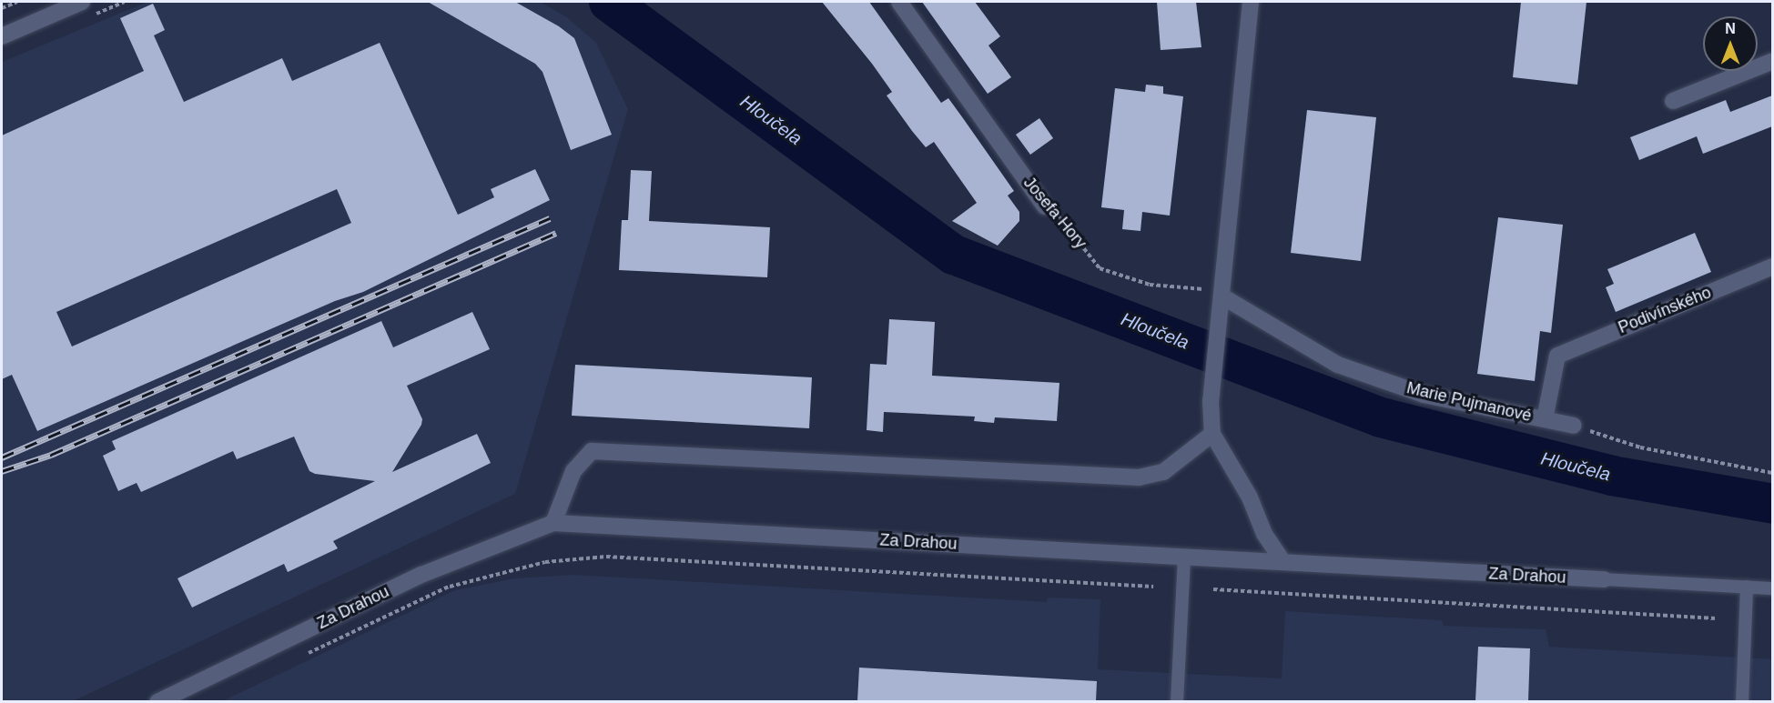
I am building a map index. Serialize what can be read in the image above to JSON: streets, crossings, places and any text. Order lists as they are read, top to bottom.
{
  "streets": {
    "street": [
      "Josefa Hory",
      "Podivínského",
      "Marie Pujmanové",
      "Za Drahou"
    ]
  },
  "crossings": [
    ["Josefa Hory", "Marie Pujmanové"],
    ["Podivínského", "Marie Pujmanové"]
  ],
  "water": ["Hloučela"],
  "north": "top"
}
